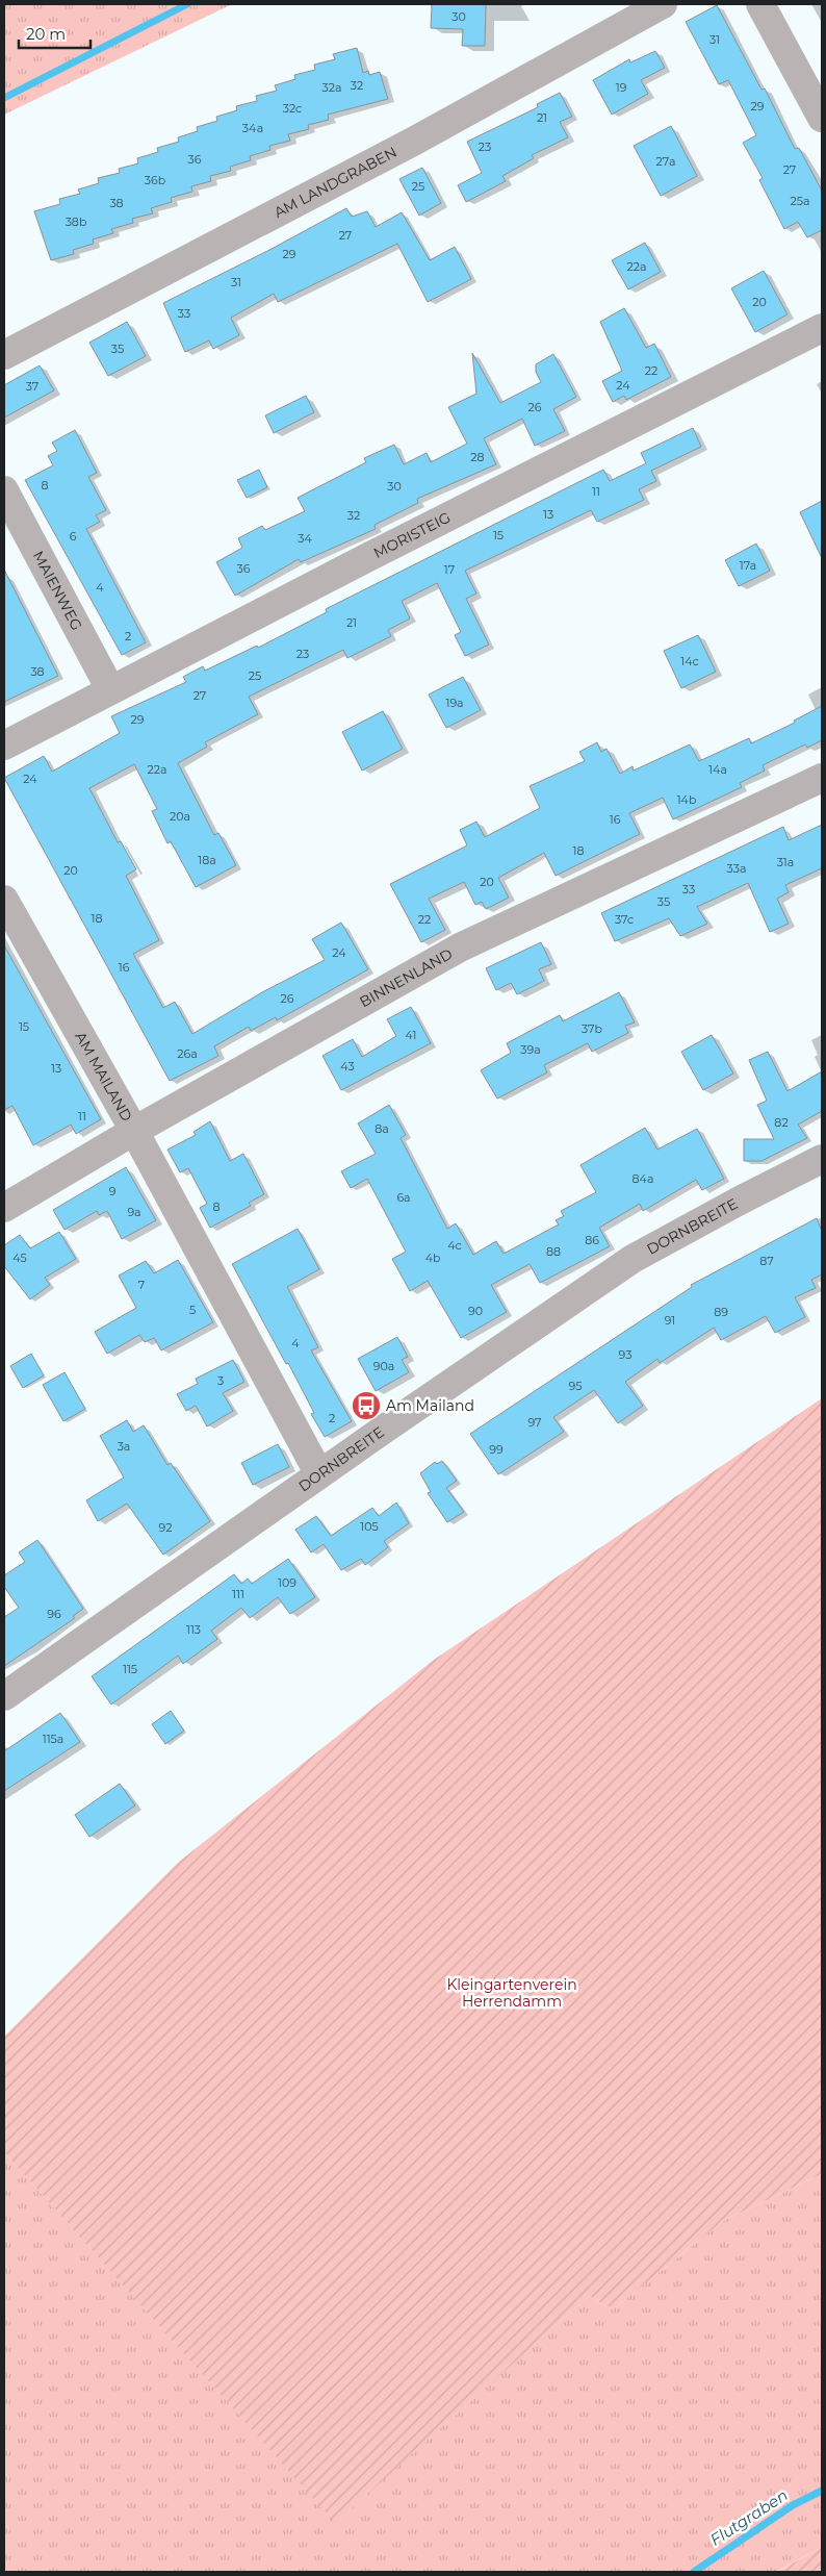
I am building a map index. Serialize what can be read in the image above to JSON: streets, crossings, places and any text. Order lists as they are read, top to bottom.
{
  "streets": {
    "street": [
      "AM LANDGRABEN",
      "MORISTEIG",
      "MAIENWEG",
      "BINNENLAND",
      "AM MAILAND",
      "DORNBREITE"
    ]
  },
  "crossings": [
    ["MORISTEIG", "MAIENWEG"],
    ["BINNENLAND", "AM MAILAND"],
    ["AM MAILAND", "DORNBREITE"]
  ],
  "water": ["Flutgraben"],
  "parks": ["Kleingartenverein Herrendamm"],
  "places": {
    "bus stop": ["Am Mailand"]
  },
  "house_numbers": [
    "30",
    "31",
    "32",
    "32a",
    "19",
    "29",
    "32c",
    "21",
    "34a",
    "23",
    "36",
    "27a",
    "27",
    "36b",
    "25",
    "25a",
    "38",
    "38b",
    "27",
    "29",
    "22a",
    "31",
    "20",
    "33",
    "35",
    "22",
    "24",
    "37",
    "26",
    "28",
    "8",
    "30",
    "11",
    "13",
    "32",
    "15",
    "6",
    "34",
    "17a",
    "36",
    "17",
    "4",
    "21",
    "2",
    "23",
    "14c",
    "38",
    "25",
    "27",
    "19a",
    "29",
    "22a",
    "14a",
    "24",
    "14b",
    "20a",
    "16",
    "18",
    "18a",
    "31a",
    "33a",
    "20",
    "20",
    "33",
    "35",
    "18",
    "22",
    "37c",
    "24",
    "16",
    "26",
    "15",
    "37b",
    "41",
    "39a",
    "26a",
    "43",
    "13",
    "11",
    "82",
    "8a",
    "84a",
    "9",
    "6a",
    "8",
    "9a",
    "86",
    "4c",
    "88",
    "45",
    "4b",
    "87",
    "7",
    "5",
    "90",
    "89",
    "91",
    "4",
    "93",
    "90a",
    "3",
    "95",
    "2",
    "97",
    "3a",
    "99",
    "105",
    "92",
    "109",
    "111",
    "96",
    "113",
    "115",
    "115a"
  ],
  "scale_bar": "20 m"
}
